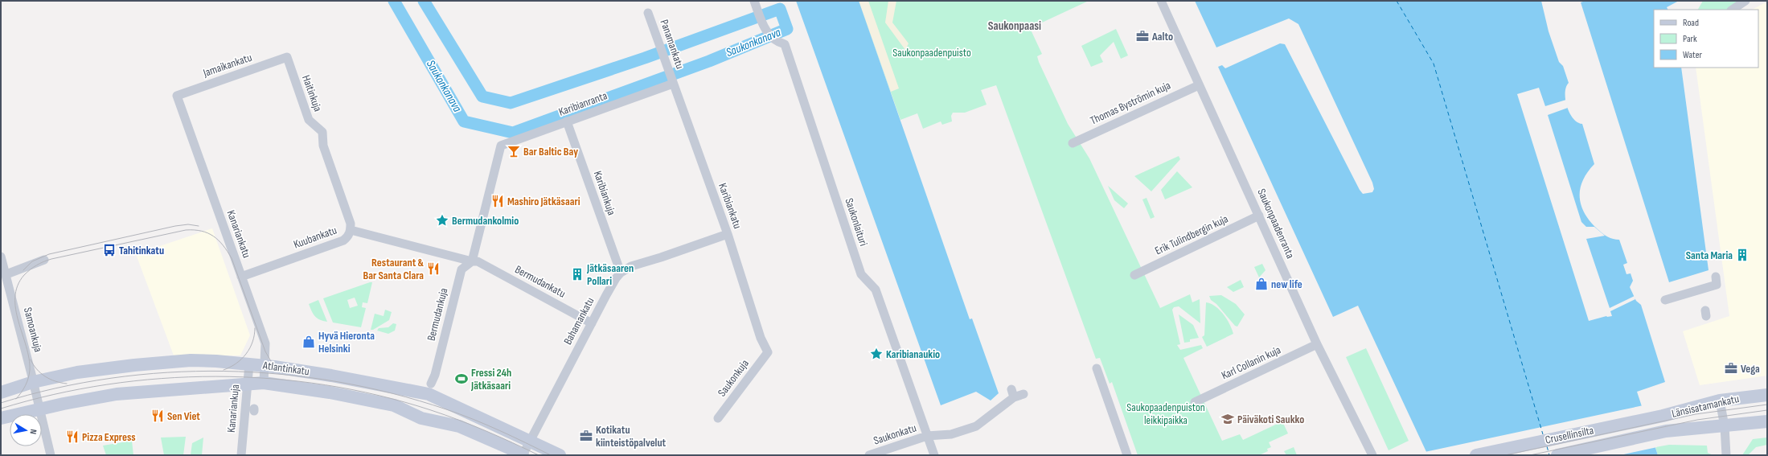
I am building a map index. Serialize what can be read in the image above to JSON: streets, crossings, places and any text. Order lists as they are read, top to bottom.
{
  "streets": {
    "street": [
      "Panamankatu",
      "Jamaikankatu",
      "Haitinkuja",
      "Thomas Byströmin kuja",
      "Karibianranta",
      "Karibiankuja",
      "Karibiankatu",
      "Saukonlaituri",
      "Saukonpaadenranta",
      "Kanariankatu",
      "Erik Tulindbergin kuja",
      "Kuubankatu",
      "Bermudankatu",
      "Bermudankuja",
      "Bahamankatu",
      "Samoankuja",
      "Karl Collanin kuja",
      "Atlantinkatu",
      "Saukonkuja",
      "Länsisatamankatu",
      "Kanariankuja",
      "Saukonkatu",
      "Crusellinsilta"
    ]
  },
  "crossings": [
    ["Panamankatu", "Karibianranta"],
    ["Panamankatu", "Karibiankatu"],
    ["Jamaikankatu", "Haitinkuja"],
    ["Jamaikankatu", "Kanariankatu"],
    ["Haitinkuja", "Kuubankatu"],
    ["Thomas Byströmin kuja", "Saukonpaadenranta"],
    ["Karibianranta", "Karibiankuja"],
    ["Karibianranta", "Karibiankatu"],
    ["Karibianranta", "Bermudankatu"],
    ["Karibianranta", "Bermudankuja"],
    ["Karibiankuja", "Bahamankatu"],
    ["Karibiankatu", "Bahamankatu"],
    ["Karibiankatu", "Saukonkuja"],
    ["Saukonlaituri", "Saukonkatu"],
    ["Saukonpaadenranta", "Erik Tulindbergin kuja"],
    ["Saukonpaadenranta", "Karl Collanin kuja"],
    ["Kanariankatu", "Kuubankatu"],
    ["Kanariankatu", "Atlantinkatu"],
    ["Bermudankatu", "Bermudankuja"],
    ["Bermudankatu", "Bahamankatu"],
    ["Bahamankatu", "Atlantinkatu"],
    ["Samoankuja", "Atlantinkatu"],
    ["Atlantinkatu", "Kanariankuja"],
    ["Länsisatamankatu", "Crusellinsilta"]
  ],
  "districts": ["Saukonpaasi"],
  "water": ["Saukonkanava"],
  "parks": ["Saukonpaadenpuisto", "Saukopaadenpuiston leikkipaikka"],
  "places": {
    "office": ["Aalto", "Vega", "Kotikatu kiinteistöpalvelut"],
    "bar": ["Bar Baltic Bay"],
    "restaurant": [
      "Mashiro Jätkäsaari",
      "Restaurant & Bar Santa Clara",
      "Sen Viet",
      "Pizza Express"
    ],
    "place": ["Bermudankolmio", "Karibianaukio"],
    "bus stop": ["Tahitinkatu"],
    "building": ["Santa Maria", "Jätkäsaaren Pollari"],
    "shop": ["new life", "Hyvä Hieronta Helsinki"],
    "sports": ["Fressi 24h Jätkäsaari"],
    "school or university": ["Päiväkoti Saukko"]
  },
  "legend": ["Road", "Park", "Water"],
  "north": "right"
}
